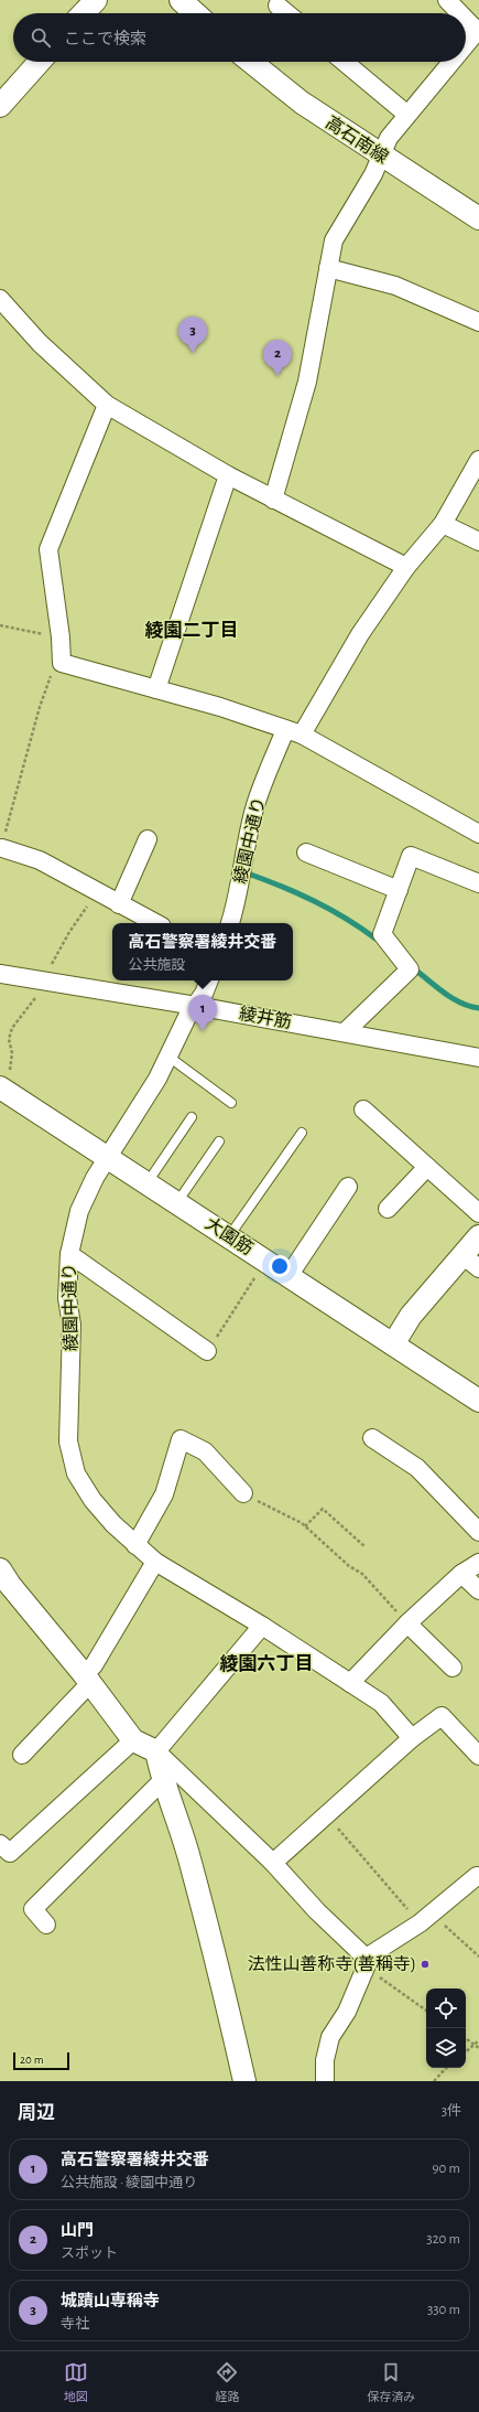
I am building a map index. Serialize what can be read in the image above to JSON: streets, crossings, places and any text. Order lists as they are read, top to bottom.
{
  "streets": {
    "street": [
      "高石南線",
      "綾園中通り",
      "綾井筋",
      "大園筋"
    ]
  },
  "crossings": [
    ["綾園中通り", "綾井筋"],
    ["綾園中通り", "大園筋"]
  ],
  "districts": ["綾園二丁目", "綾園六丁目"],
  "places": ["法性山善称寺(善稱寺)"],
  "scale_bar": "20 m",
  "page": {
    "search": "ここで検索",
    "pins": ["3", "2", "1"],
    "popup": ["高石警察署綾井交番", "公共施設"],
    "scale": "20 m",
    "heading": ["周辺", "3件"],
    "list": [
      {
        "mark": "1",
        "name": "高石警察署綾井交番",
        "note": "公共施設 · 綾園中通り",
        "value": "90 m"
      },
      {
        "mark": "2",
        "name": "山門",
        "note": "スポット",
        "value": "320 m"
      },
      {
        "mark": "3",
        "name": "城蹟山専稱寺",
        "note": "寺社",
        "value": "330 m"
      }
    ],
    "nav": ["地図", "経路", "保存済み"]
  }
}
